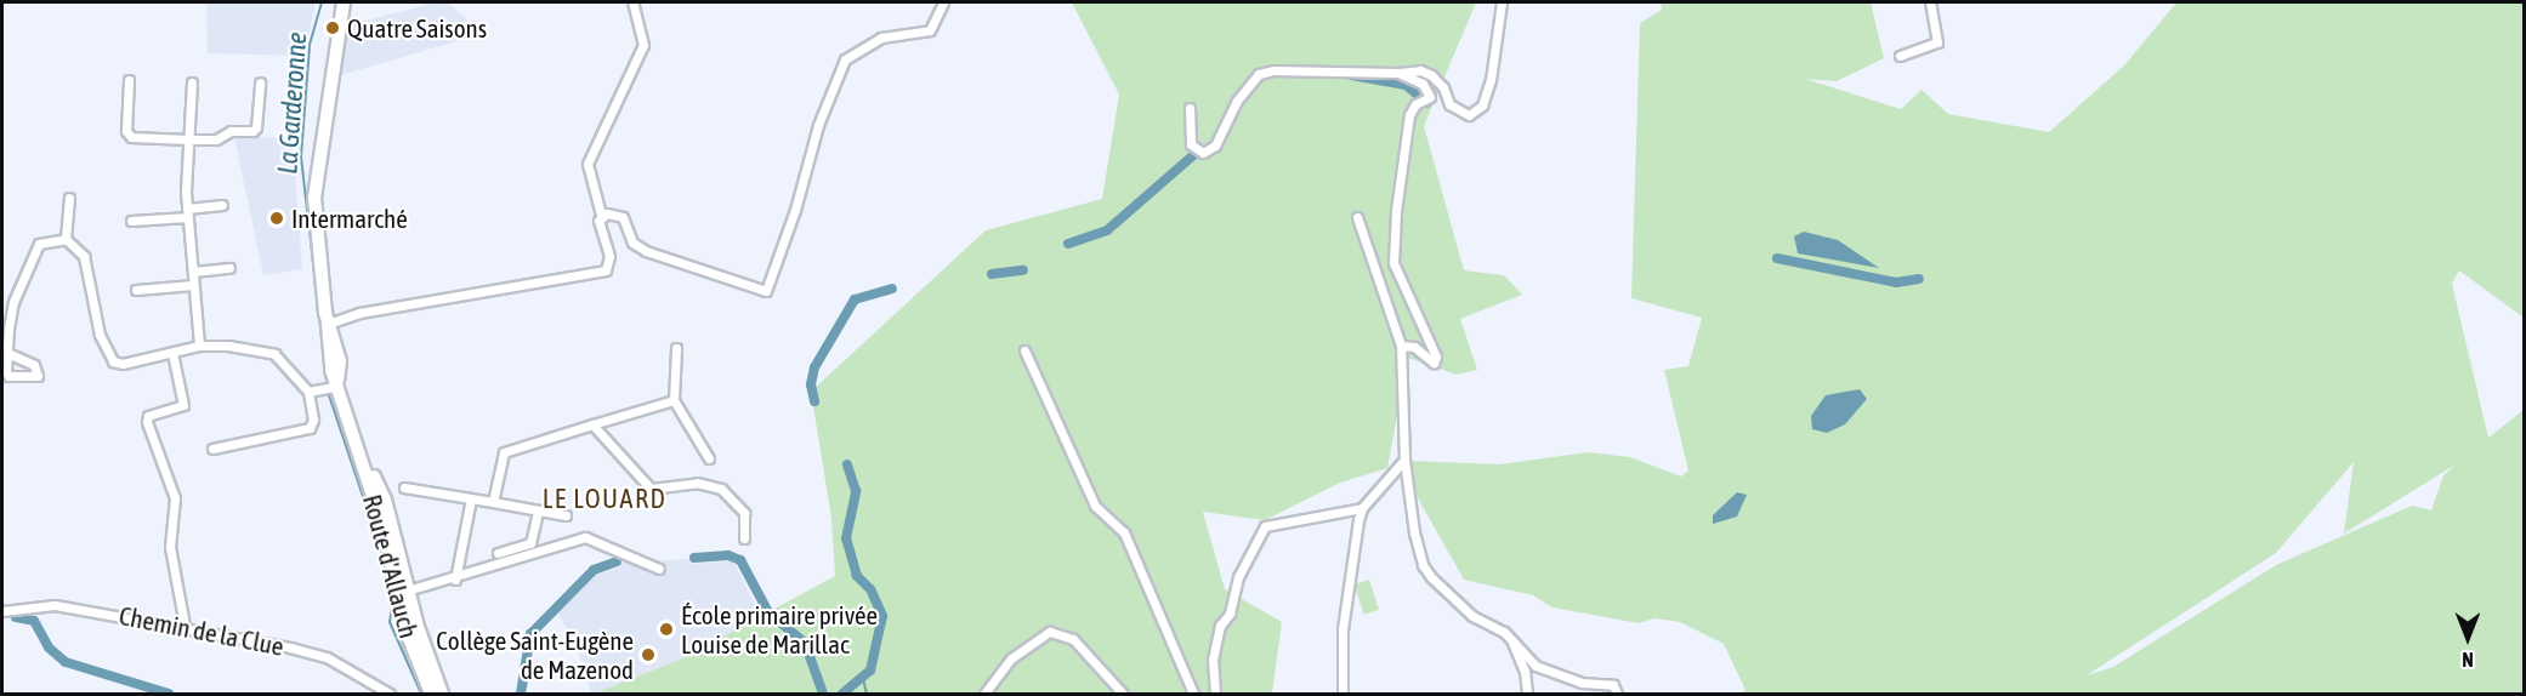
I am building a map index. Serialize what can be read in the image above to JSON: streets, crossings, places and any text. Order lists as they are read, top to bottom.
{
  "streets": {
    "main road": ["Route d'Allauch"],
    "street": ["Chemin de la Clue"]
  },
  "districts": ["LE LOUARD"],
  "water": ["La Garderonne"],
  "places": [
    "Quatre Saisons",
    "Intermarché",
    "École primaire privée Louise de Marillac",
    "Collège Saint-Eugène de Mazenod"
  ],
  "north": "bottom"
}
